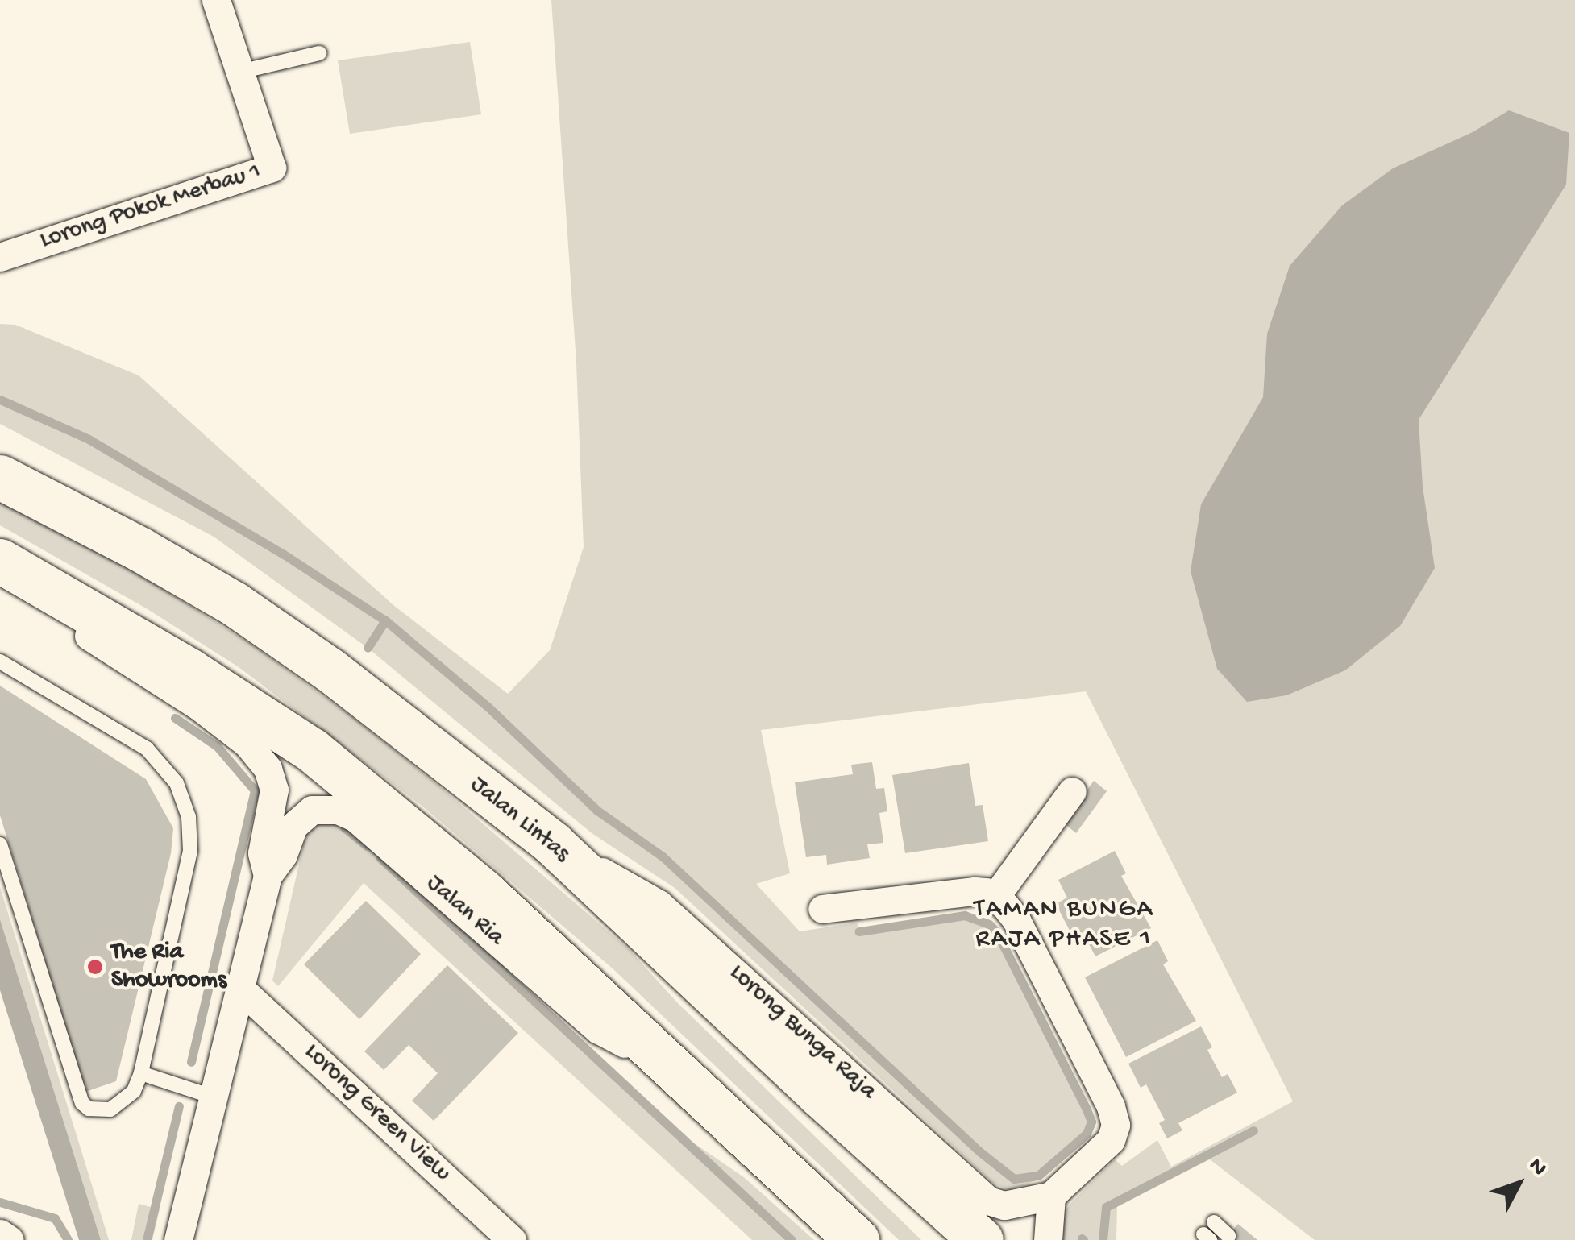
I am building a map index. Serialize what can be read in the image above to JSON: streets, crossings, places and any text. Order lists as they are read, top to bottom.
{
  "streets": {
    "highway": ["Jalan Lintas"],
    "street": [
      "Lorong Pokok Merbau 1",
      "Jalan Ria",
      "Lorong Bunga Raja",
      "Lorong Green View"
    ]
  },
  "crossings": [
    ["Jalan Lintas", "Lorong Bunga Raja"],
    ["Jalan Ria", "Lorong Green View"]
  ],
  "districts": ["TAMAN BUNGA RAJA PHASE 1"],
  "places": ["The Ria Showrooms"],
  "north": "top right"
}
